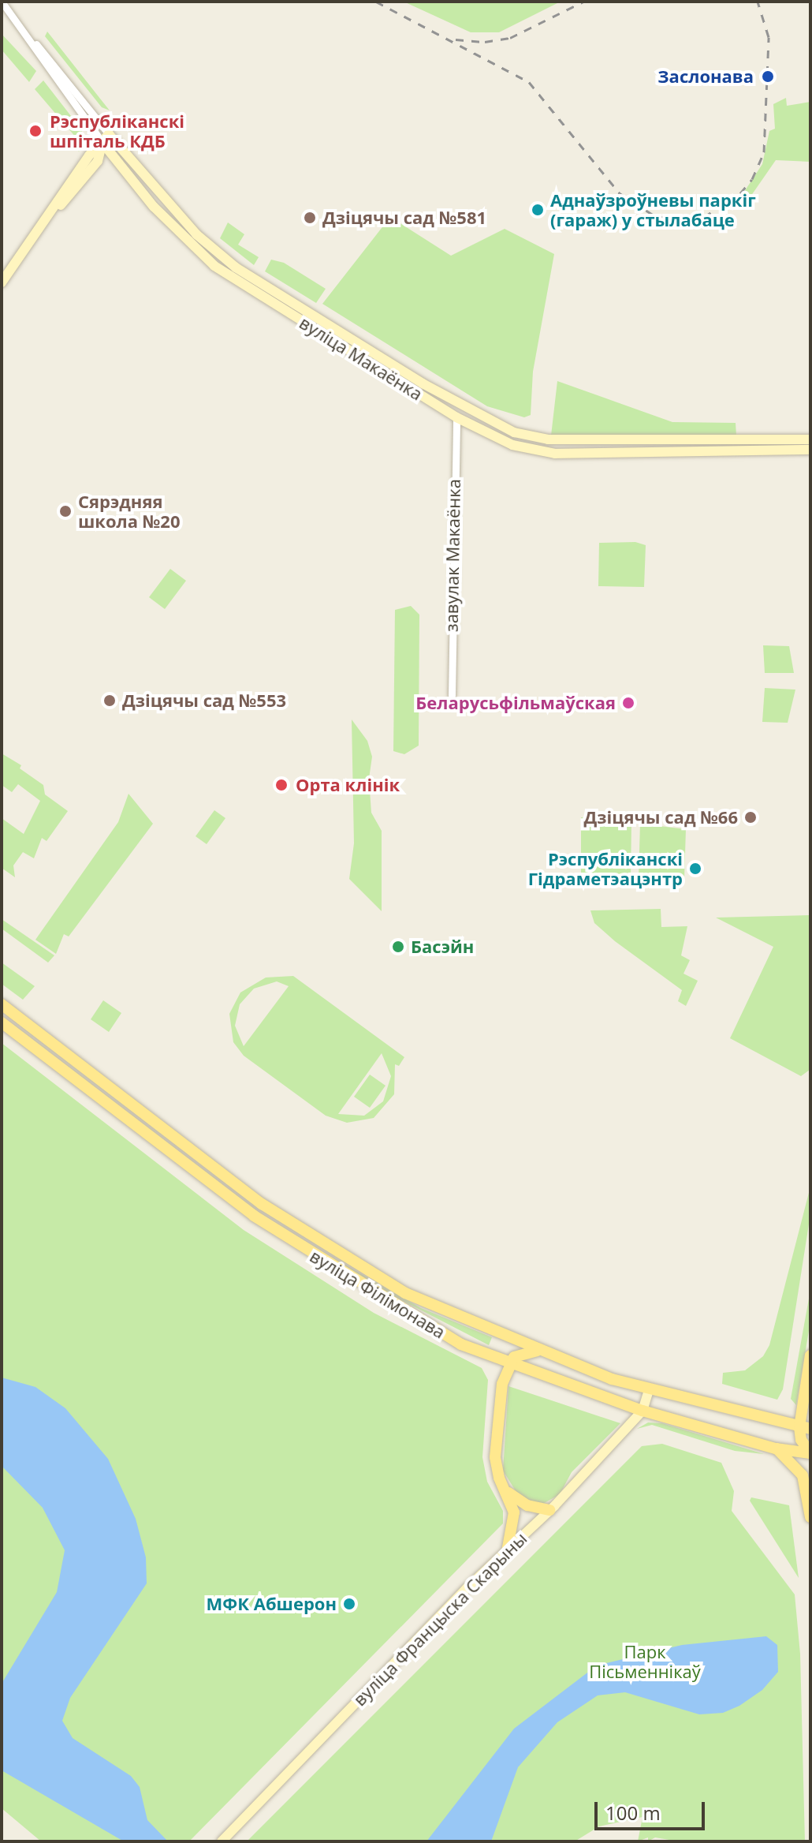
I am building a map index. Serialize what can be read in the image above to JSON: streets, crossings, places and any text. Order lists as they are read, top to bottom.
{
  "streets": {
    "main road": ["вуліца Філімонава"],
    "street": ["вуліца Макаёнка", "завулак Макаёнка", "вуліца Францыска Скарыны"]
  },
  "crossings": [
    ["вуліца Макаёнка", "завулак Макаёнка"],
    ["вуліца Філімонава", "вуліца Францыска Скарыны"]
  ],
  "parks": ["Парк Пісьменнікаў"],
  "places": [
    "Заслонава",
    "Рэспубліканскі шпіталь КДБ",
    "Аднаўзроўневы паркіг (гараж) у стылабаце",
    "Дзіцячы сад №581",
    "Сярэдняя школа №20",
    "Дзіцячы сад №553",
    "Беларусьфільмаўская",
    "Орта клінік",
    "Дзіцячы сад №66",
    "Рэспубліканскі Гідраметэацэнтр",
    "Басэйн",
    "МФК Абшерон"
  ],
  "scale_bar": "100 m"
}
